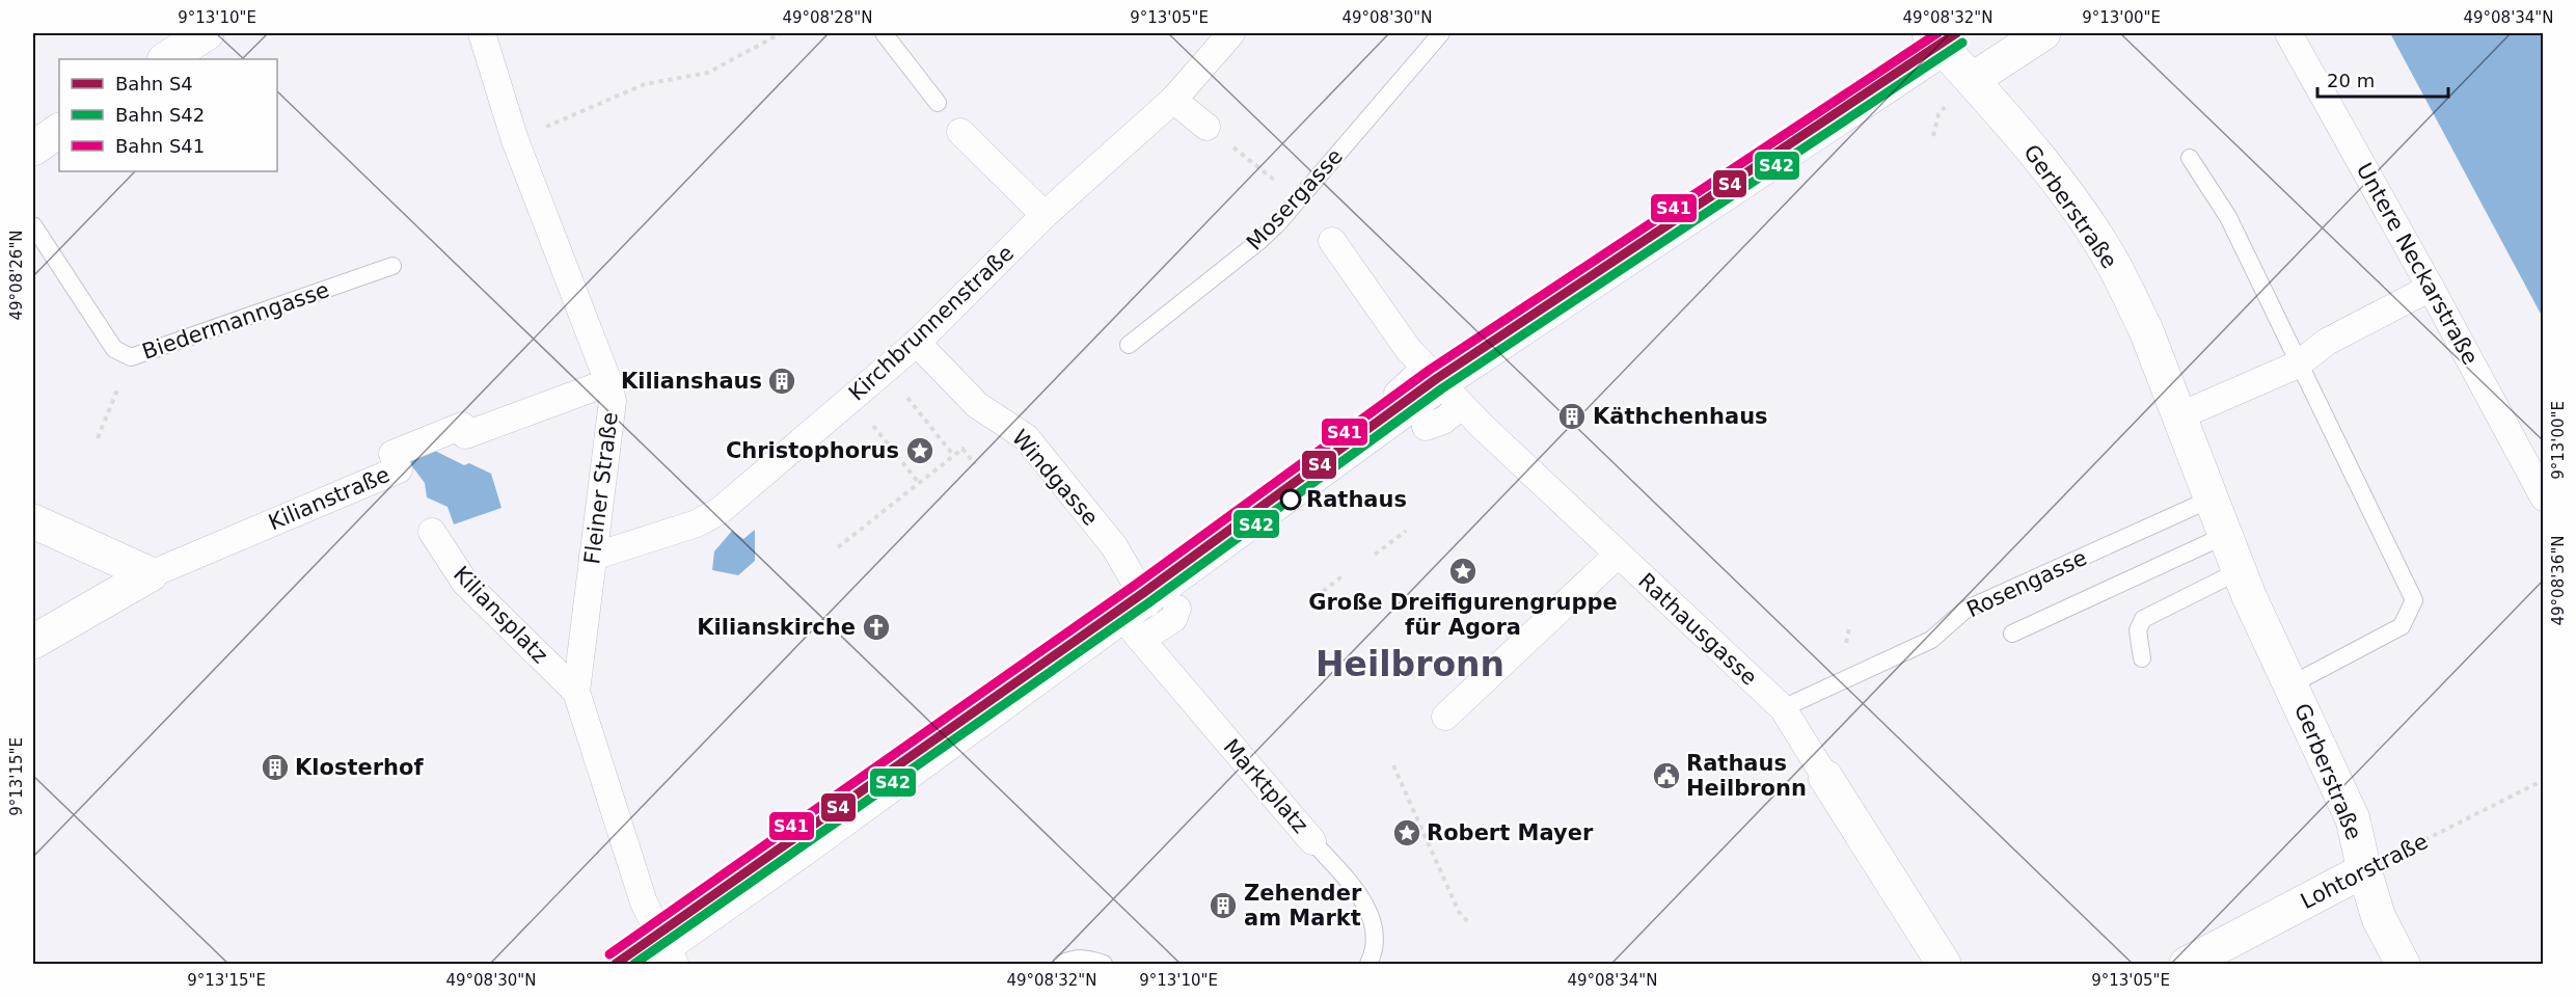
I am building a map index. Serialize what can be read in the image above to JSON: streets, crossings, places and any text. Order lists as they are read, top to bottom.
{
  "streets": {
    "street": [
      "Gerberstraße",
      "Untere Neckarstraße",
      "Kirchbrunnenstraße",
      "Windgasse",
      "Fleiner Straße",
      "Kilianstraße",
      "Kiliansplatz",
      "Rathausgasse",
      "Marktplatz",
      "Lohtorstraße"
    ],
    "lane": ["Mosergasse", "Biedermanngasse", "Rosengasse"]
  },
  "crossings": [
    ["Gerberstraße", "Rosengasse"],
    ["Gerberstraße", "Lohtorstraße"],
    ["Kirchbrunnenstraße", "Windgasse"],
    ["Kirchbrunnenstraße", "Fleiner Straße"],
    ["Fleiner Straße", "Kilianstraße"],
    ["Fleiner Straße", "Kiliansplatz"],
    ["Rosengasse", "Rathausgasse"]
  ],
  "districts": ["Heilbronn"],
  "places": {
    "building": [
      "Kilianshaus",
      "Käthchenhaus",
      "Klosterhof",
      "Zehender am Markt"
    ],
    "place": ["Christophorus", "Große Dreifigurengruppe für Agora", "Robert Mayer"],
    "other": ["Rathaus"],
    "church": ["Kilianskirche"],
    "public building": ["Rathaus Heilbronn"]
  },
  "lines": ["rail line S4", "rail line S41", "rail line S42"],
  "legend": ["Bahn S4", "Bahn S42", "Bahn S41"],
  "scale_bar": "20 m",
  "coordinates": [
    "9°13'10\"E",
    "49°08'28\"N",
    "9°13'05\"E",
    "49°08'30\"N",
    "49°08'32\"N",
    "9°13'00\"E",
    "49°08'34\"N",
    "49°08'26\"N",
    "49°08'36\"N",
    "9°13'15\"E"
  ]
}
